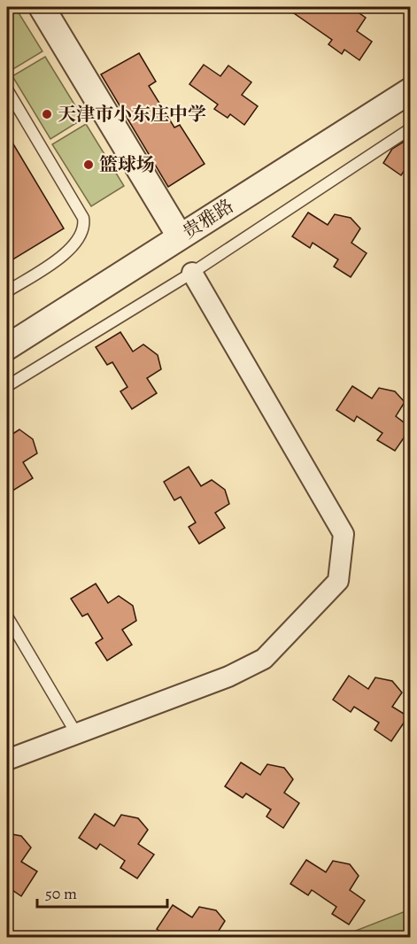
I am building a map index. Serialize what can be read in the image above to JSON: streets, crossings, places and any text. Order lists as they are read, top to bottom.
{
  "streets": {
    "street": ["贵雅路"]
  },
  "places": ["天津市小东庄中学", "篮球场"],
  "scale_bar": "50 m"
}
